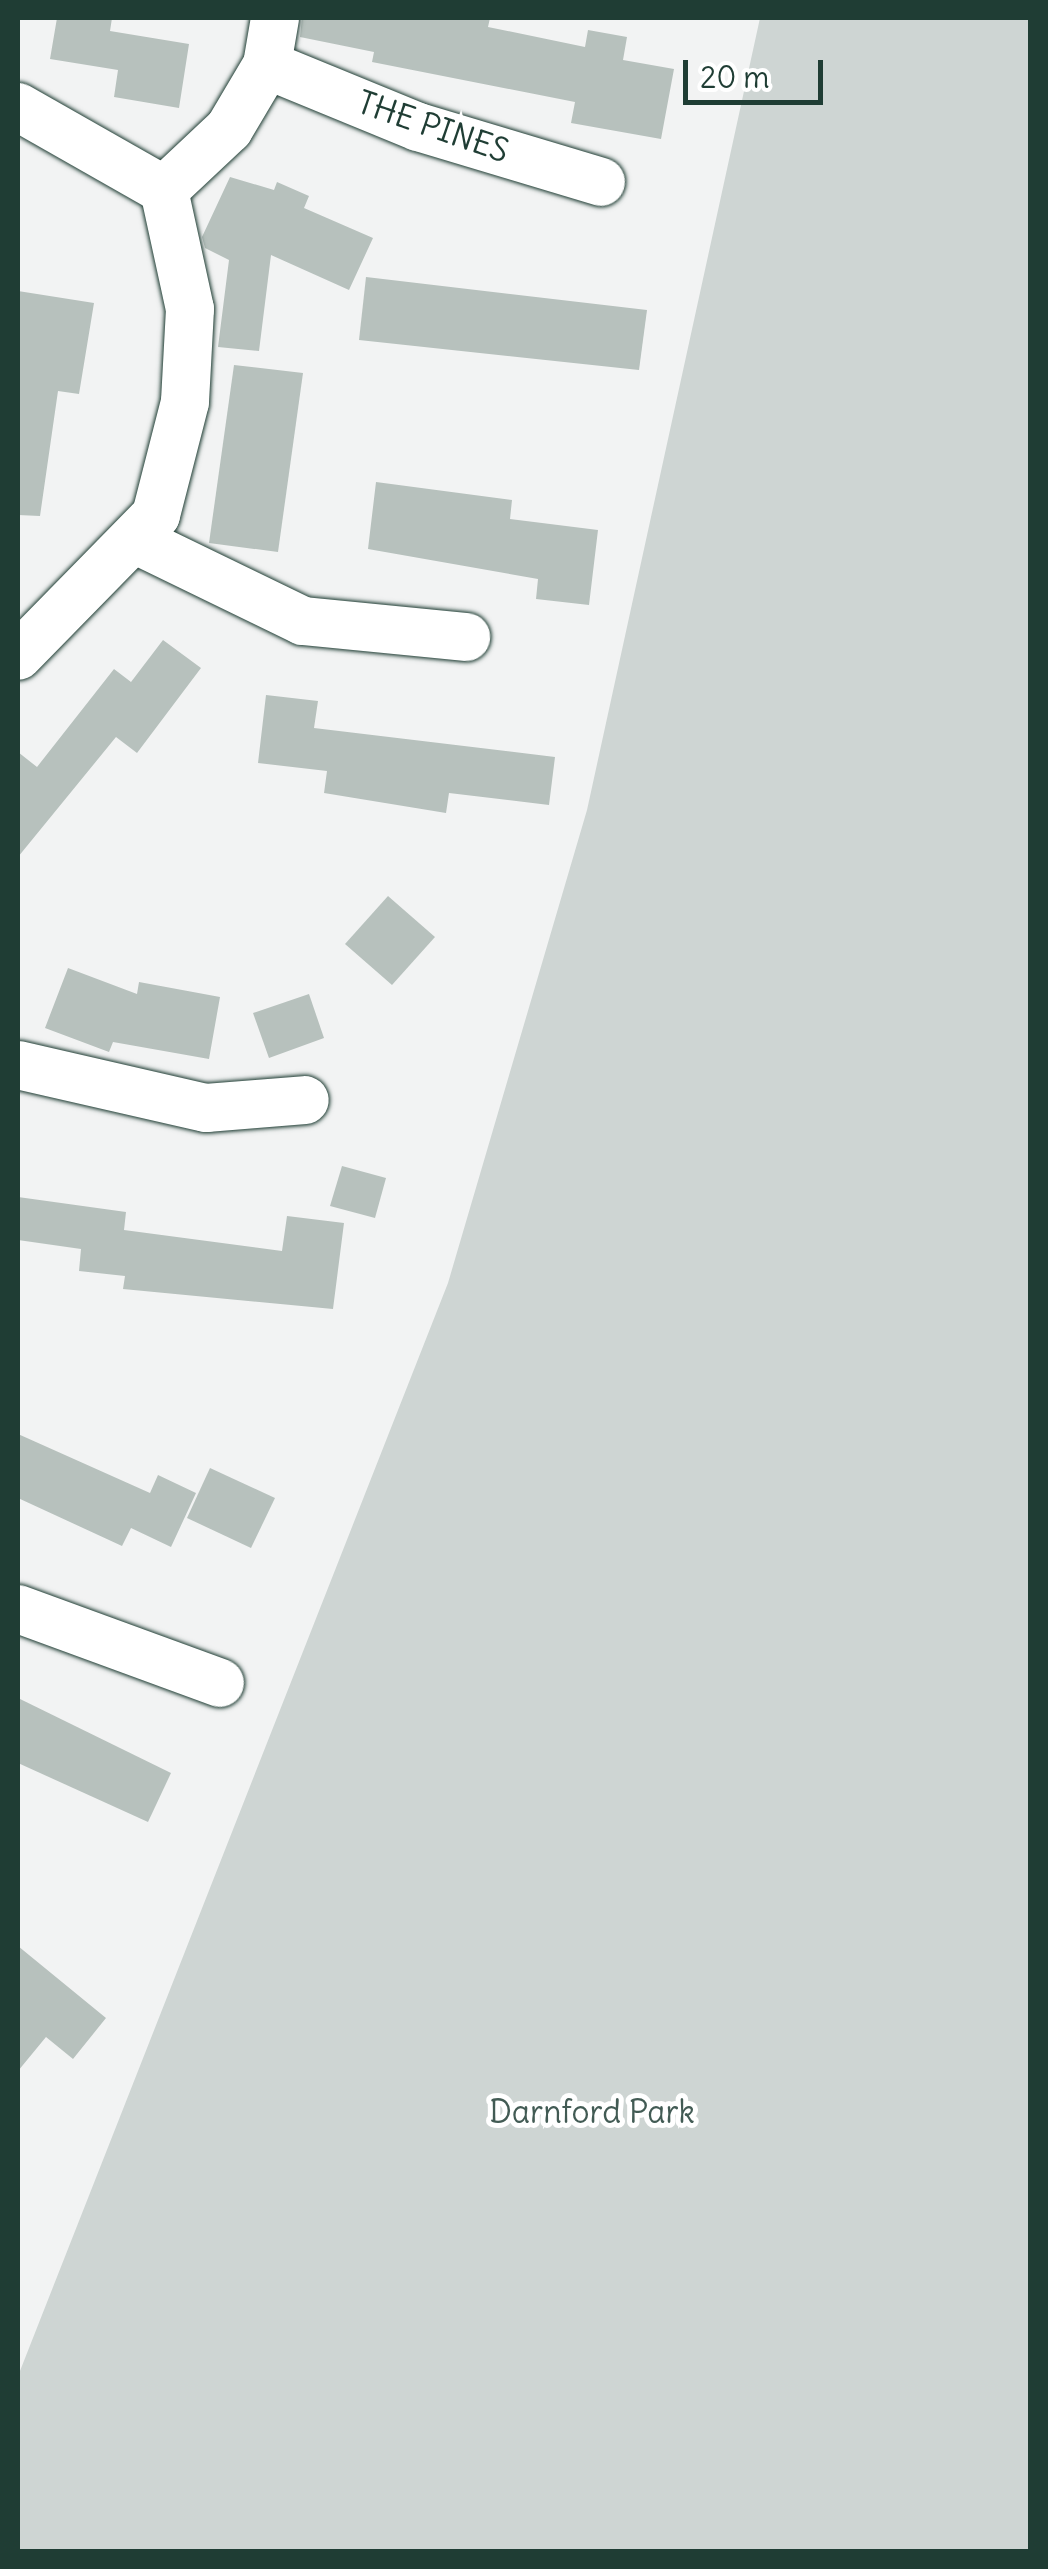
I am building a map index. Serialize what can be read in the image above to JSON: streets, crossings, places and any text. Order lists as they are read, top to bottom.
{
  "streets": {
    "street": ["THE PINES"]
  },
  "parks": ["Darnford Park"],
  "scale_bar": "20 m"
}
